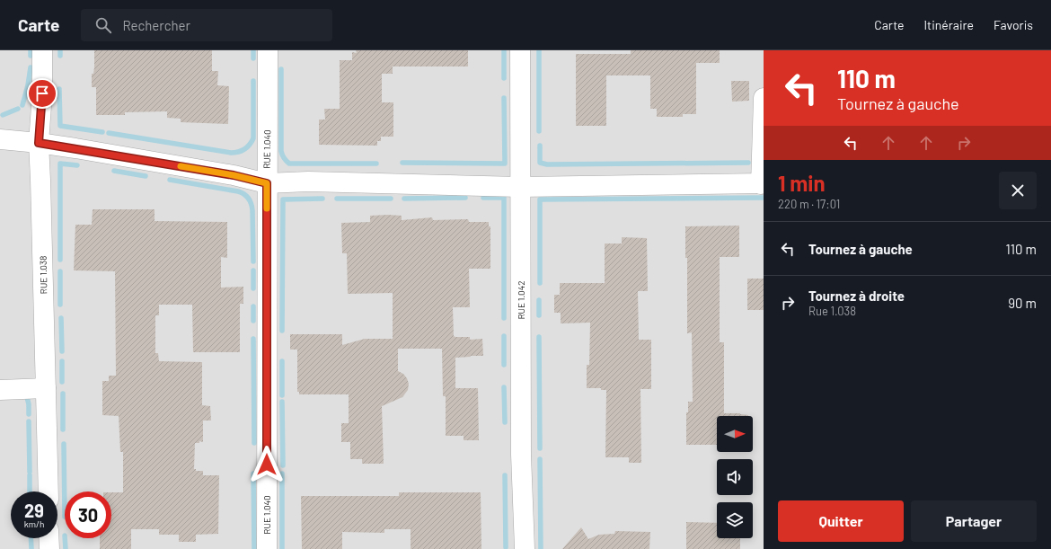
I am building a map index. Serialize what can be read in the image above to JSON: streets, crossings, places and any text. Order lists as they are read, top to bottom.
{
  "streets": {
    "street": ["RUE 1.040", "RUE 1.038", "RUE 1.042"]
  },
  "north": "right",
  "page": {
    "header": "Carte",
    "search": "Rechercher",
    "nav": ["Carte", "Itinéraire", "Favoris"],
    "turn": ["110 m", "Tournez à gauche"],
    "heading": ["1 min", "220 m · 17:01"],
    "list": [
      {
        "name": "Tournez à gauche",
        "value": "110 m"
      },
      {
        "name": "Tournez à droite",
        "note": "Rue 1.038",
        "value": "90 m"
      }
    ],
    "speed": "29 km/h",
    "limit": "30",
    "buttons": ["Quitter", "Partager"]
  }
}
